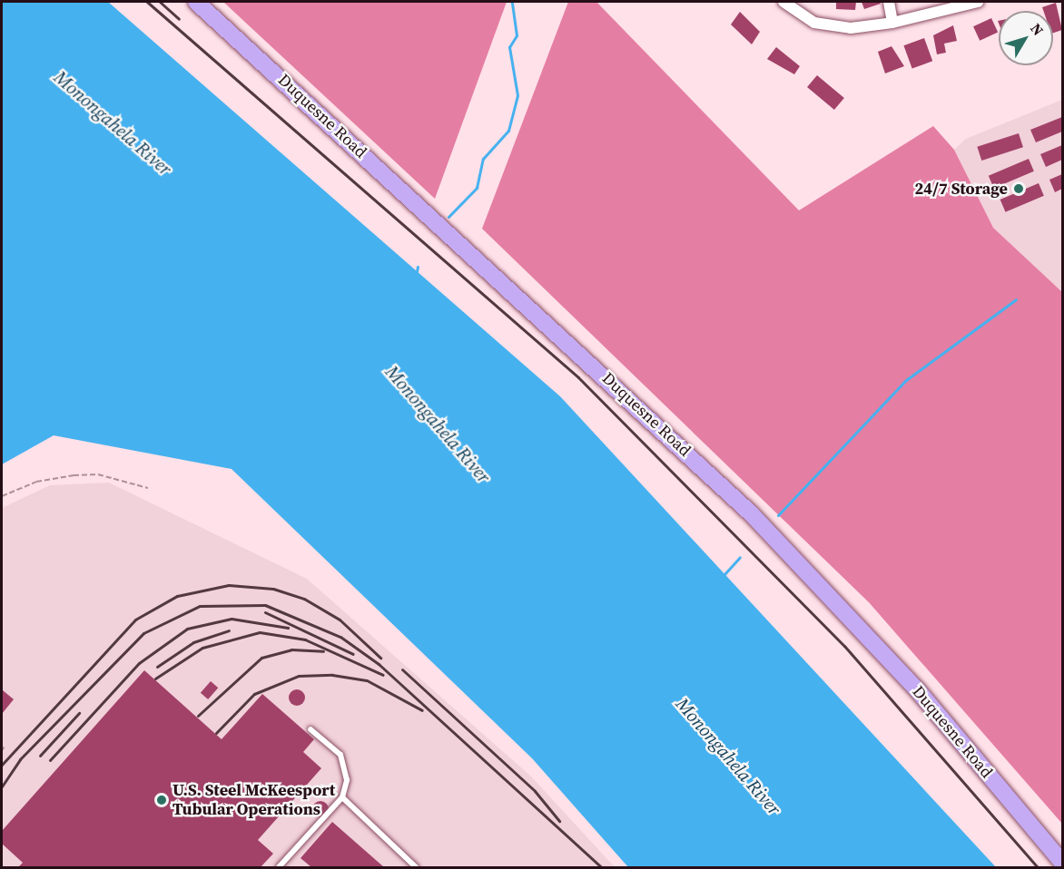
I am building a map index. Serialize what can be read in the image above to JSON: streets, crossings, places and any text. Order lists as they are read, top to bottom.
{
  "streets": {
    "main road": ["Duquesne Road"]
  },
  "water": ["Monongahela River"],
  "places": ["24/7 Storage", "U.S. Steel McKeesport Tubular Operations"],
  "north": "top right"
}
